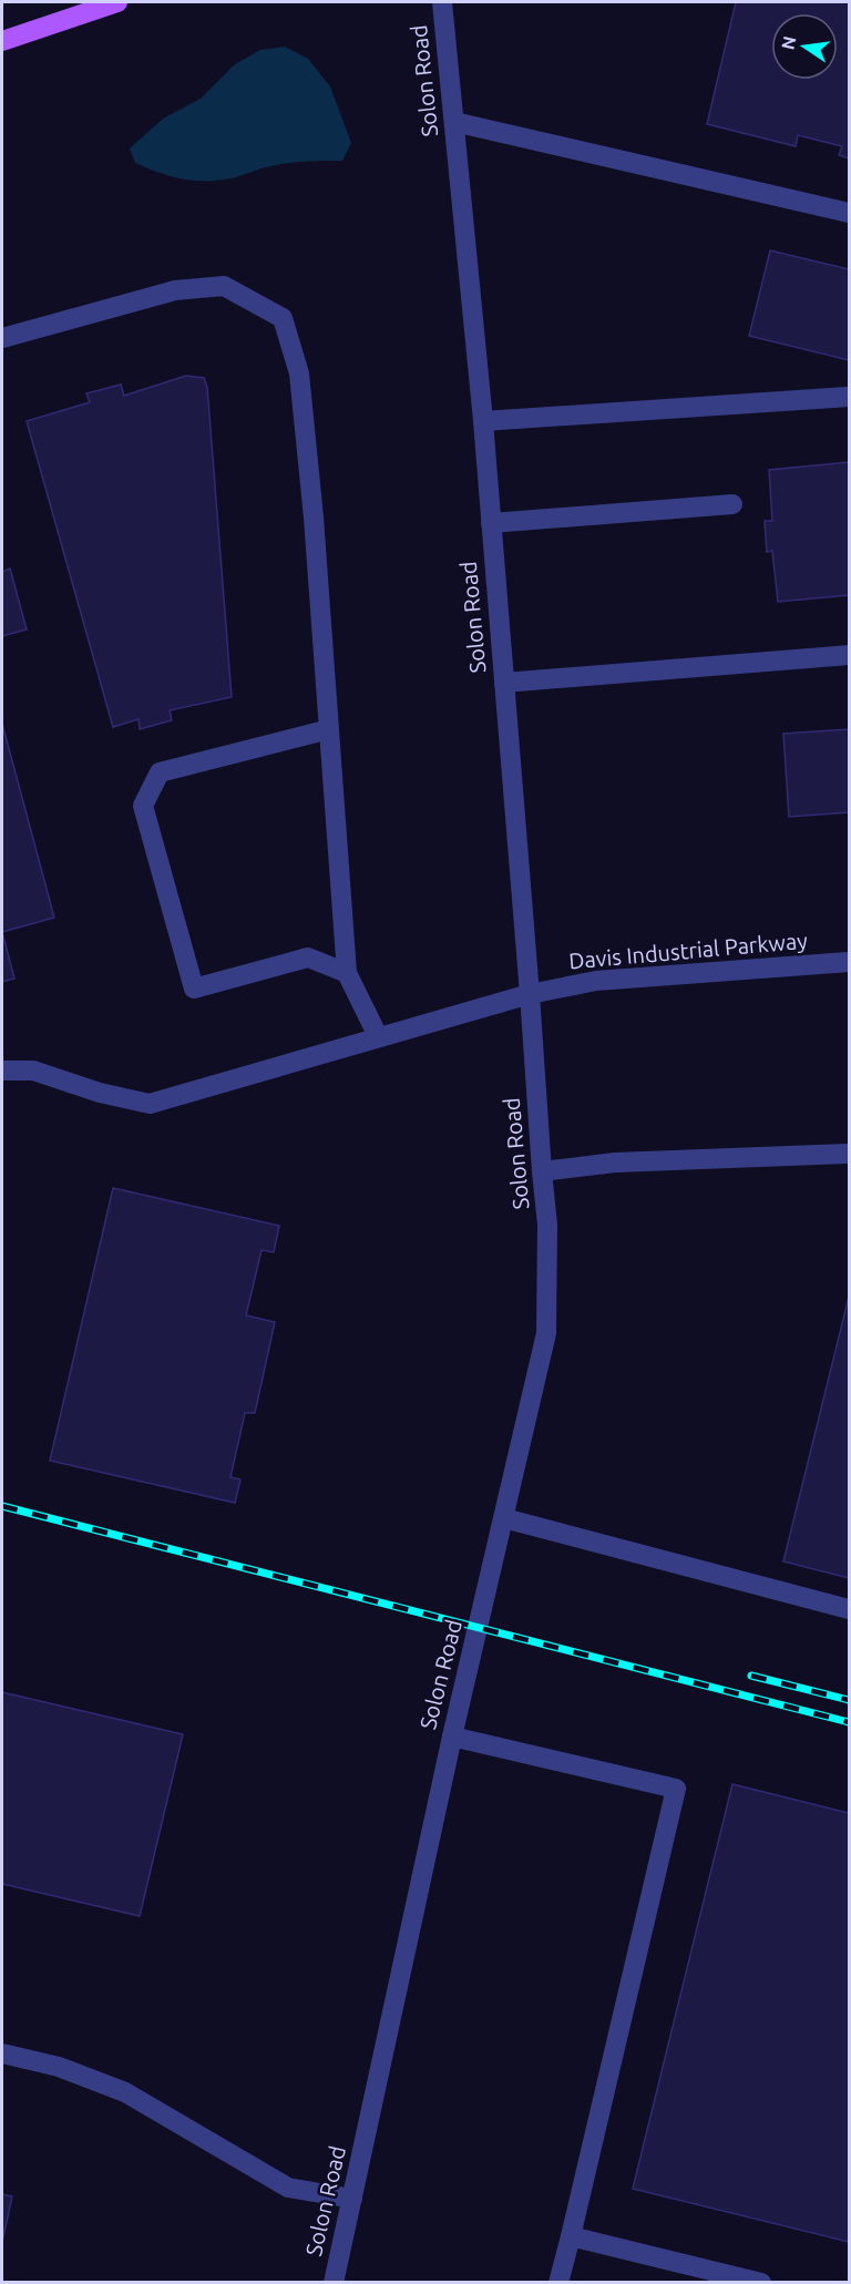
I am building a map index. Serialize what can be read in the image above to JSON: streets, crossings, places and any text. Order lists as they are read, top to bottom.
{
  "streets": {
    "street": ["Solon Road", "Davis Industrial Parkway"]
  },
  "crossings": [
    ["Solon Road", "Davis Industrial Parkway"]
  ],
  "north": "left"
}
